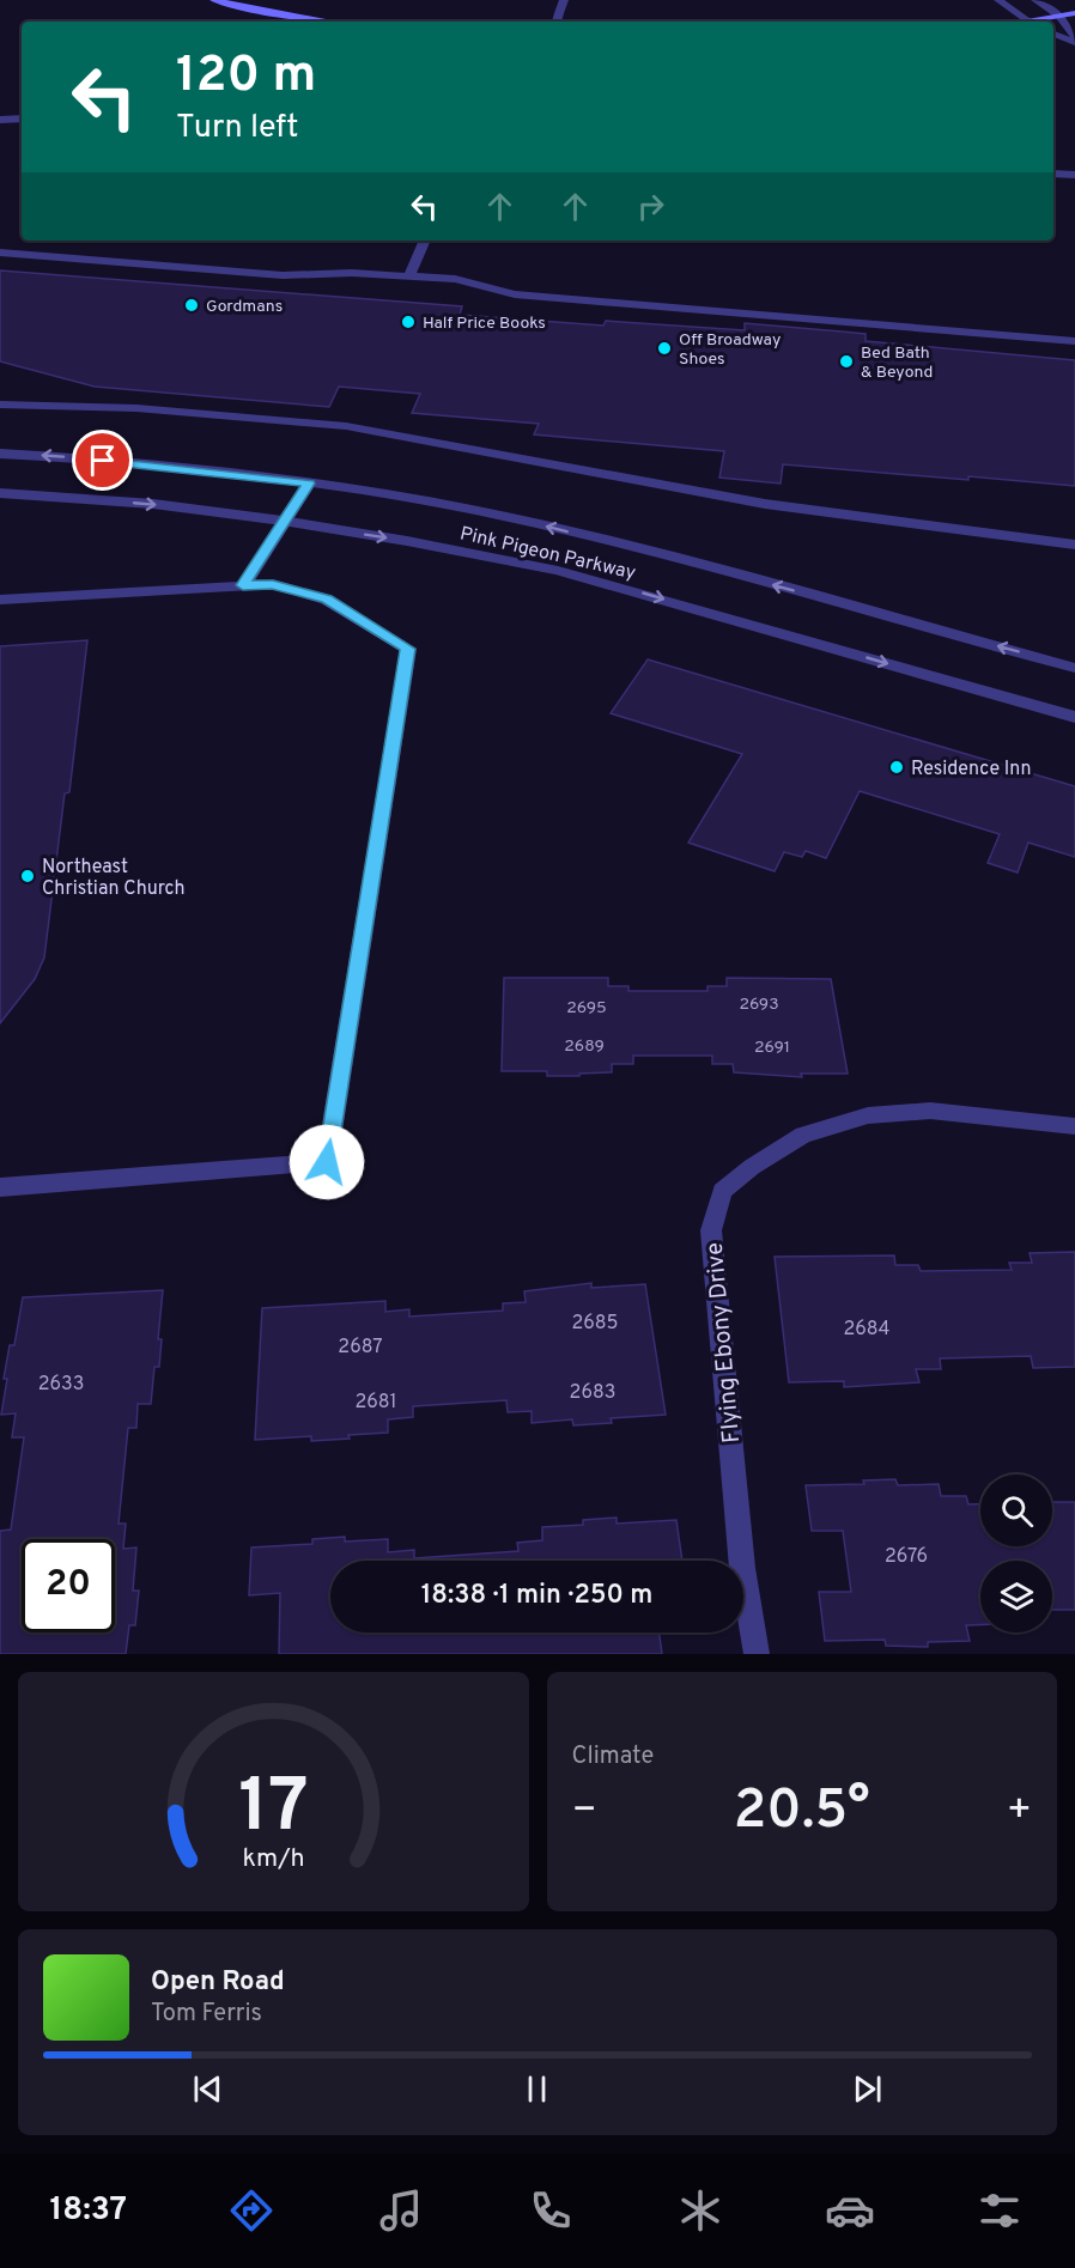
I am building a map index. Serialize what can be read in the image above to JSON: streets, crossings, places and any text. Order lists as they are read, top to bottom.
{
  "streets": {
    "street": ["Pink Pigeon Parkway", "Flying Ebony Drive"]
  },
  "places": [
    "Gordmans",
    "Half Price Books",
    "Off Broadway Shoes",
    "Bed Bath & Beyond",
    "Residence Inn",
    "Northeast Christian Church"
  ],
  "house_numbers": [
    "2693",
    "2695",
    "2689",
    "2691",
    "2685",
    "2684",
    "2687",
    "2633",
    "2683",
    "2681",
    "2676"
  ],
  "page": {
    "turn": ["120 m", "Turn left"],
    "limit": "20",
    "trip": "18:38 · 1 min · 250 m",
    "tile": "Climate",
    "heat": ["−", "20.5°", "+"],
    "song": ["Open Road", "Tom Ferris"],
    "tabs": "18:37",
    "gauge": ["17", "km/h"]
  }
}
